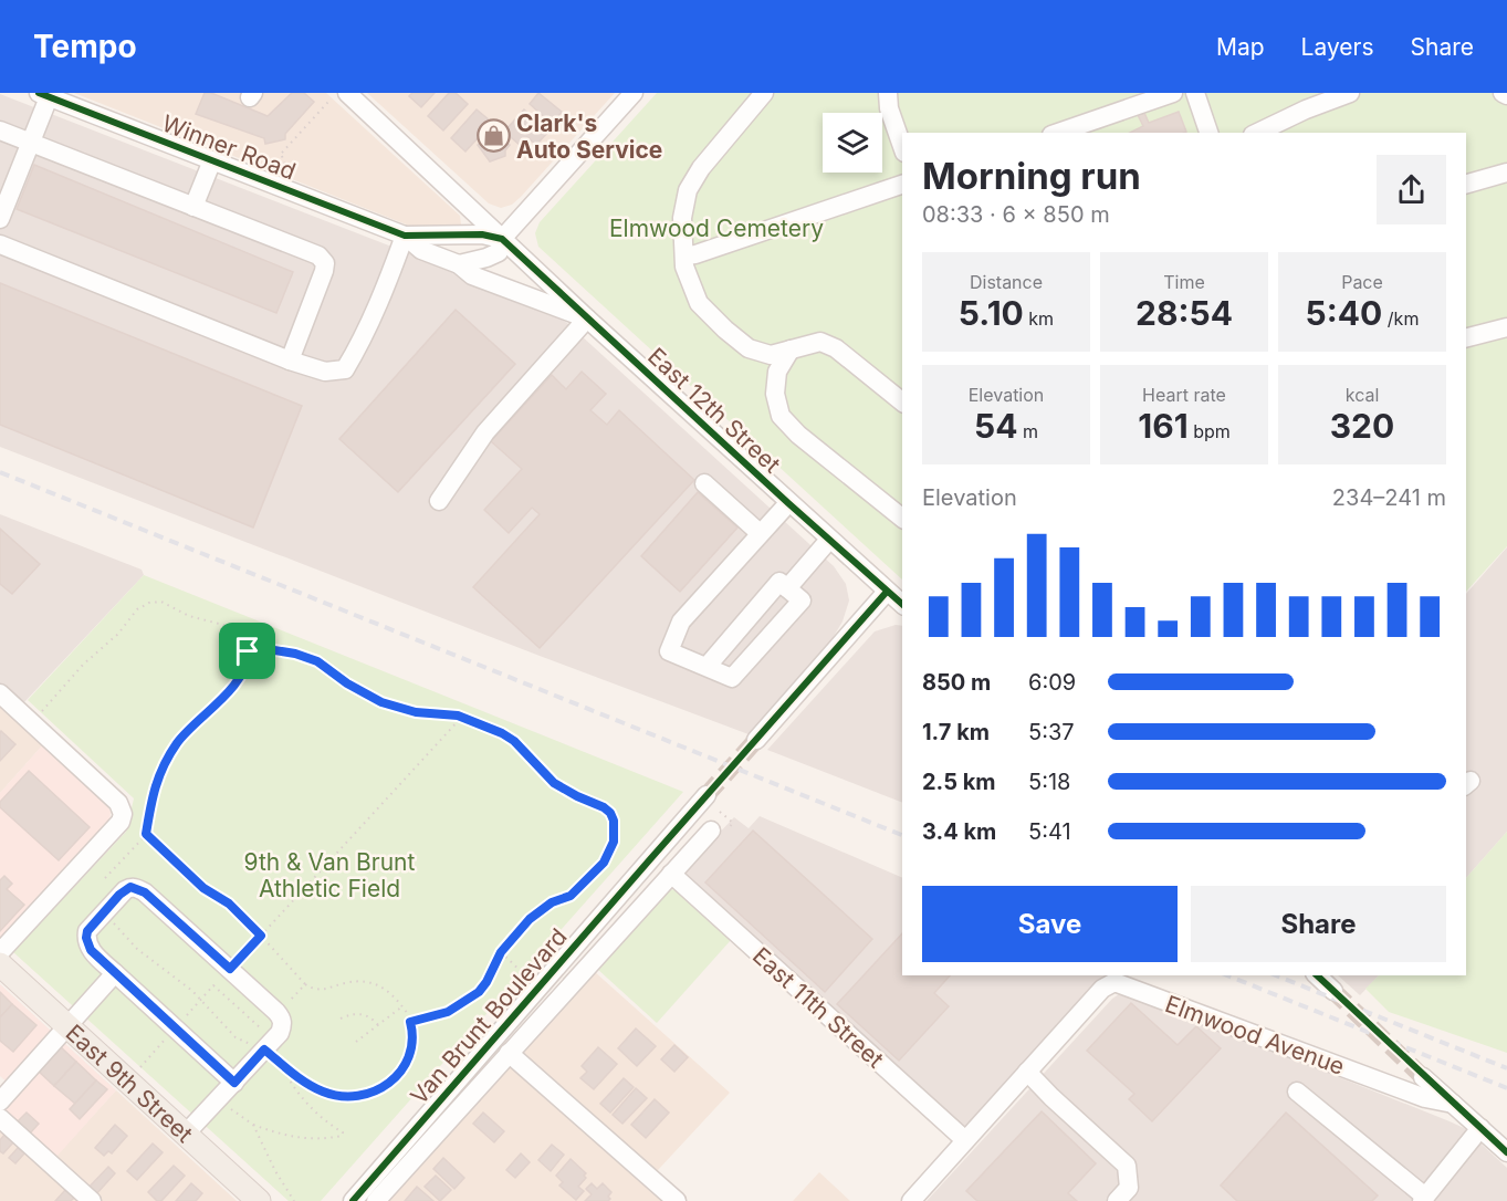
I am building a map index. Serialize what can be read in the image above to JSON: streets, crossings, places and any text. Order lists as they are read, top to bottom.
{
  "streets": {
    "main road": ["East 9th Street"],
    "street": [
      "Winner Road",
      "East 12th Street",
      "East 11th Street",
      "Van Brunt Boulevard",
      "Elmwood Avenue"
    ]
  },
  "crossings": [
    ["Winner Road", "East 12th Street"],
    ["East 11th Street", "Elmwood Avenue"]
  ],
  "parks": ["Elmwood Cemetery", "9th & Van Brunt Athletic Field"],
  "places": {
    "shop": ["Clark's Auto Service"]
  },
  "page": {
    "header": "Tempo",
    "nav": ["Map", "Layers", "Share"],
    "heading": ["Morning run", "08:33 · 6 × 850 m"],
    "stats": [
      ["Distance", "5.10 km"],
      ["Time", "28:54"],
      ["Pace", "5:40 /km"],
      ["Elevation", "54 m"],
      ["Heart rate", "161 bpm"],
      ["kcal", "320"]
    ],
    "chart": ["Elevation", "234–241 m"],
    "list": [
      {
        "name": "850 m",
        "note": "6:09"
      },
      {
        "name": "1.7 km",
        "note": "5:37"
      },
      {
        "name": "2.5 km",
        "note": "5:18"
      },
      {
        "name": "3.4 km",
        "note": "5:41"
      }
    ],
    "buttons": ["Save", "Share"]
  }
}
